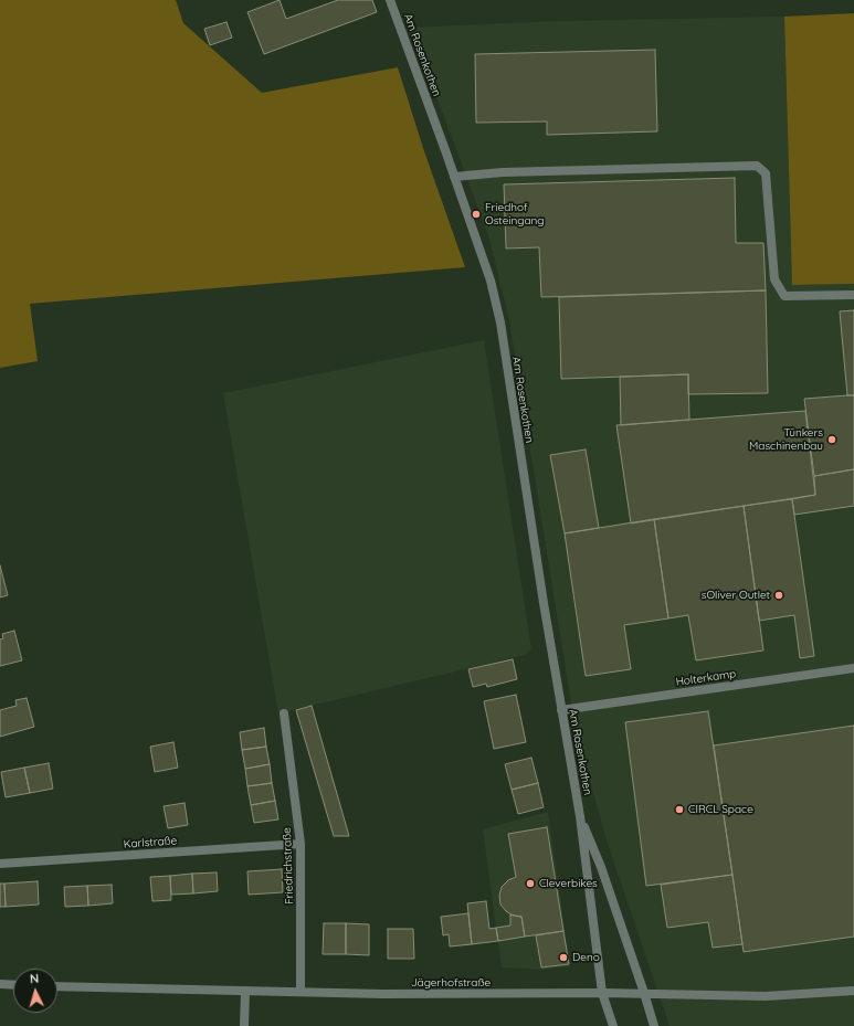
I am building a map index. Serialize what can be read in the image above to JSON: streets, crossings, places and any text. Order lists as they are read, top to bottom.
{
  "streets": {
    "street": [
      "Am Rosenkothen",
      "Holterkamp",
      "Karlstraße",
      "Friedrichstraße",
      "Jägerhofstraße"
    ]
  },
  "crossings": [
    ["Am Rosenkothen", "Holterkamp"],
    ["Am Rosenkothen", "Jägerhofstraße"],
    ["Karlstraße", "Friedrichstraße"],
    ["Friedrichstraße", "Jägerhofstraße"]
  ],
  "places": [
    "Friedhof Osteingang",
    "Tünkers Maschinenbau",
    "sOliver Outlet",
    "CIRCL Space",
    "Cleverbikes",
    "Deno"
  ],
  "north": "top"
}
